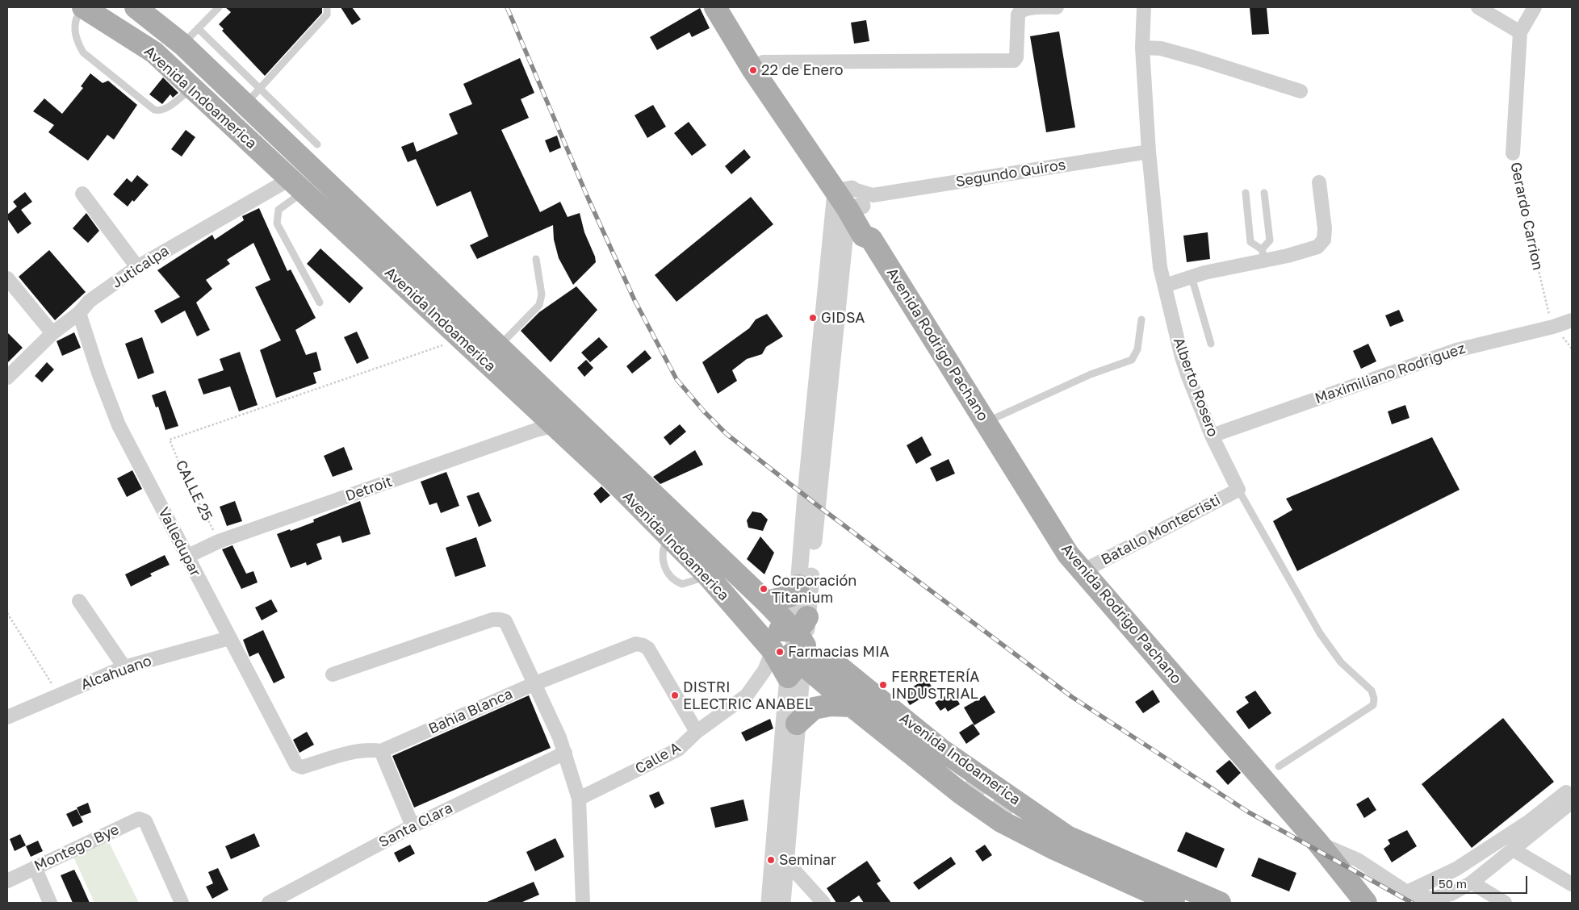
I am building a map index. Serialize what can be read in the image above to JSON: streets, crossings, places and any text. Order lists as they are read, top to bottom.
{
  "streets": {
    "main road": ["Avenida Indoamerica", "Avenida Rodrigo Pachano"],
    "street": [
      "Segundo Quiros",
      "Gerardo Carrion",
      "Juticalpa",
      "Maximiliano Rodriguez",
      "Alberto Rosero",
      "Detroit",
      "Batallo Montecristi",
      "Valledupar",
      "Alcahuano",
      "Bahia Blanca",
      "Calle A",
      "Santa Clara",
      "Montego Bye"
    ],
    "path": ["CALLE 25"]
  },
  "crossings": [
    ["Avenida Indoamerica", "Juticalpa"],
    ["Avenida Indoamerica", "Detroit"],
    ["Avenida Indoamerica", "Calle A"],
    ["Segundo Quiros", "Avenida Rodrigo Pachano"],
    ["Segundo Quiros", "Alberto Rosero"],
    ["Gerardo Carrion", "Maximiliano Rodriguez"],
    ["Juticalpa", "Valledupar"],
    ["Avenida Rodrigo Pachano", "Batallo Montecristi"],
    ["Maximiliano Rodriguez", "Alberto Rosero"],
    ["Alberto Rosero", "Batallo Montecristi"],
    ["Detroit", "CALLE 25"],
    ["Detroit", "Valledupar"],
    ["Valledupar", "Alcahuano"],
    ["Valledupar", "Bahia Blanca"],
    ["Bahia Blanca", "Calle A"]
  ],
  "places": [
    "22 de Enero",
    "GIDSA",
    "Corporación Titanium",
    "Farmacias MIA",
    "FERRETERÍA INDUSTRIAL",
    "DISTRI ELECTRIC ANABEL",
    "Seminar"
  ],
  "scale_bar": "50 m"
}
